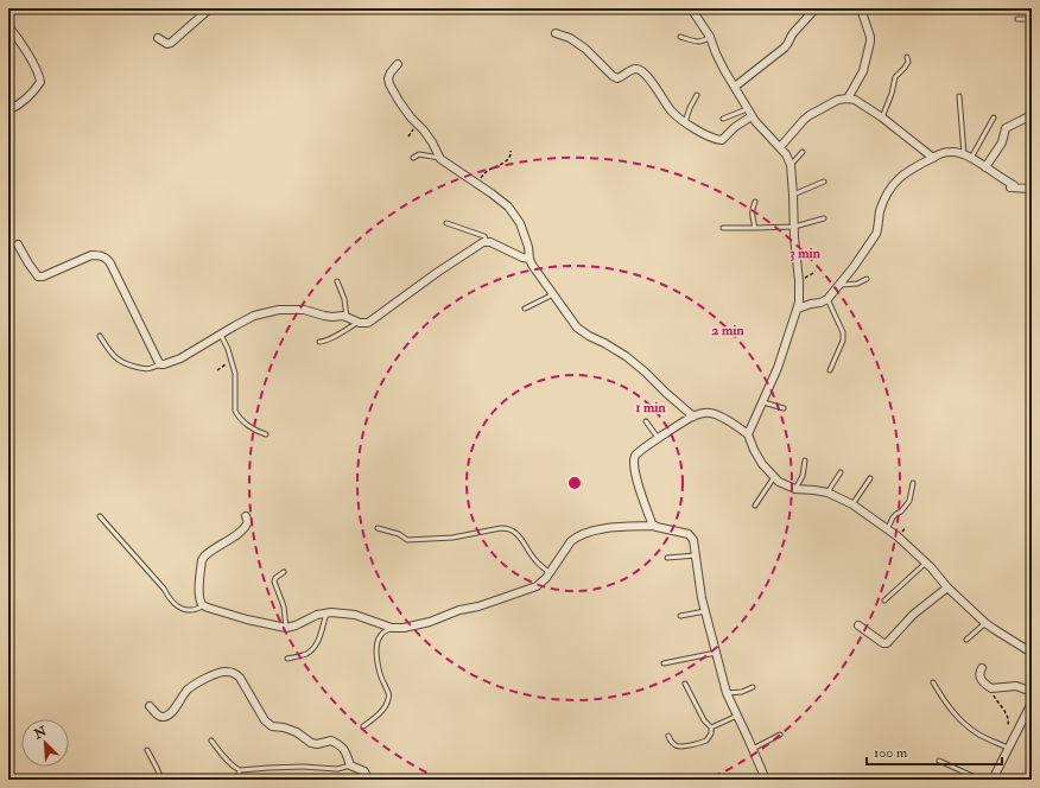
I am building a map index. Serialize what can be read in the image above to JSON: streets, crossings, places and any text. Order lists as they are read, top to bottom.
{
  "scale_bar": "100 m",
  "north": "top left",
  "rings": ["3 min", "2 min", "1 min"]
}
